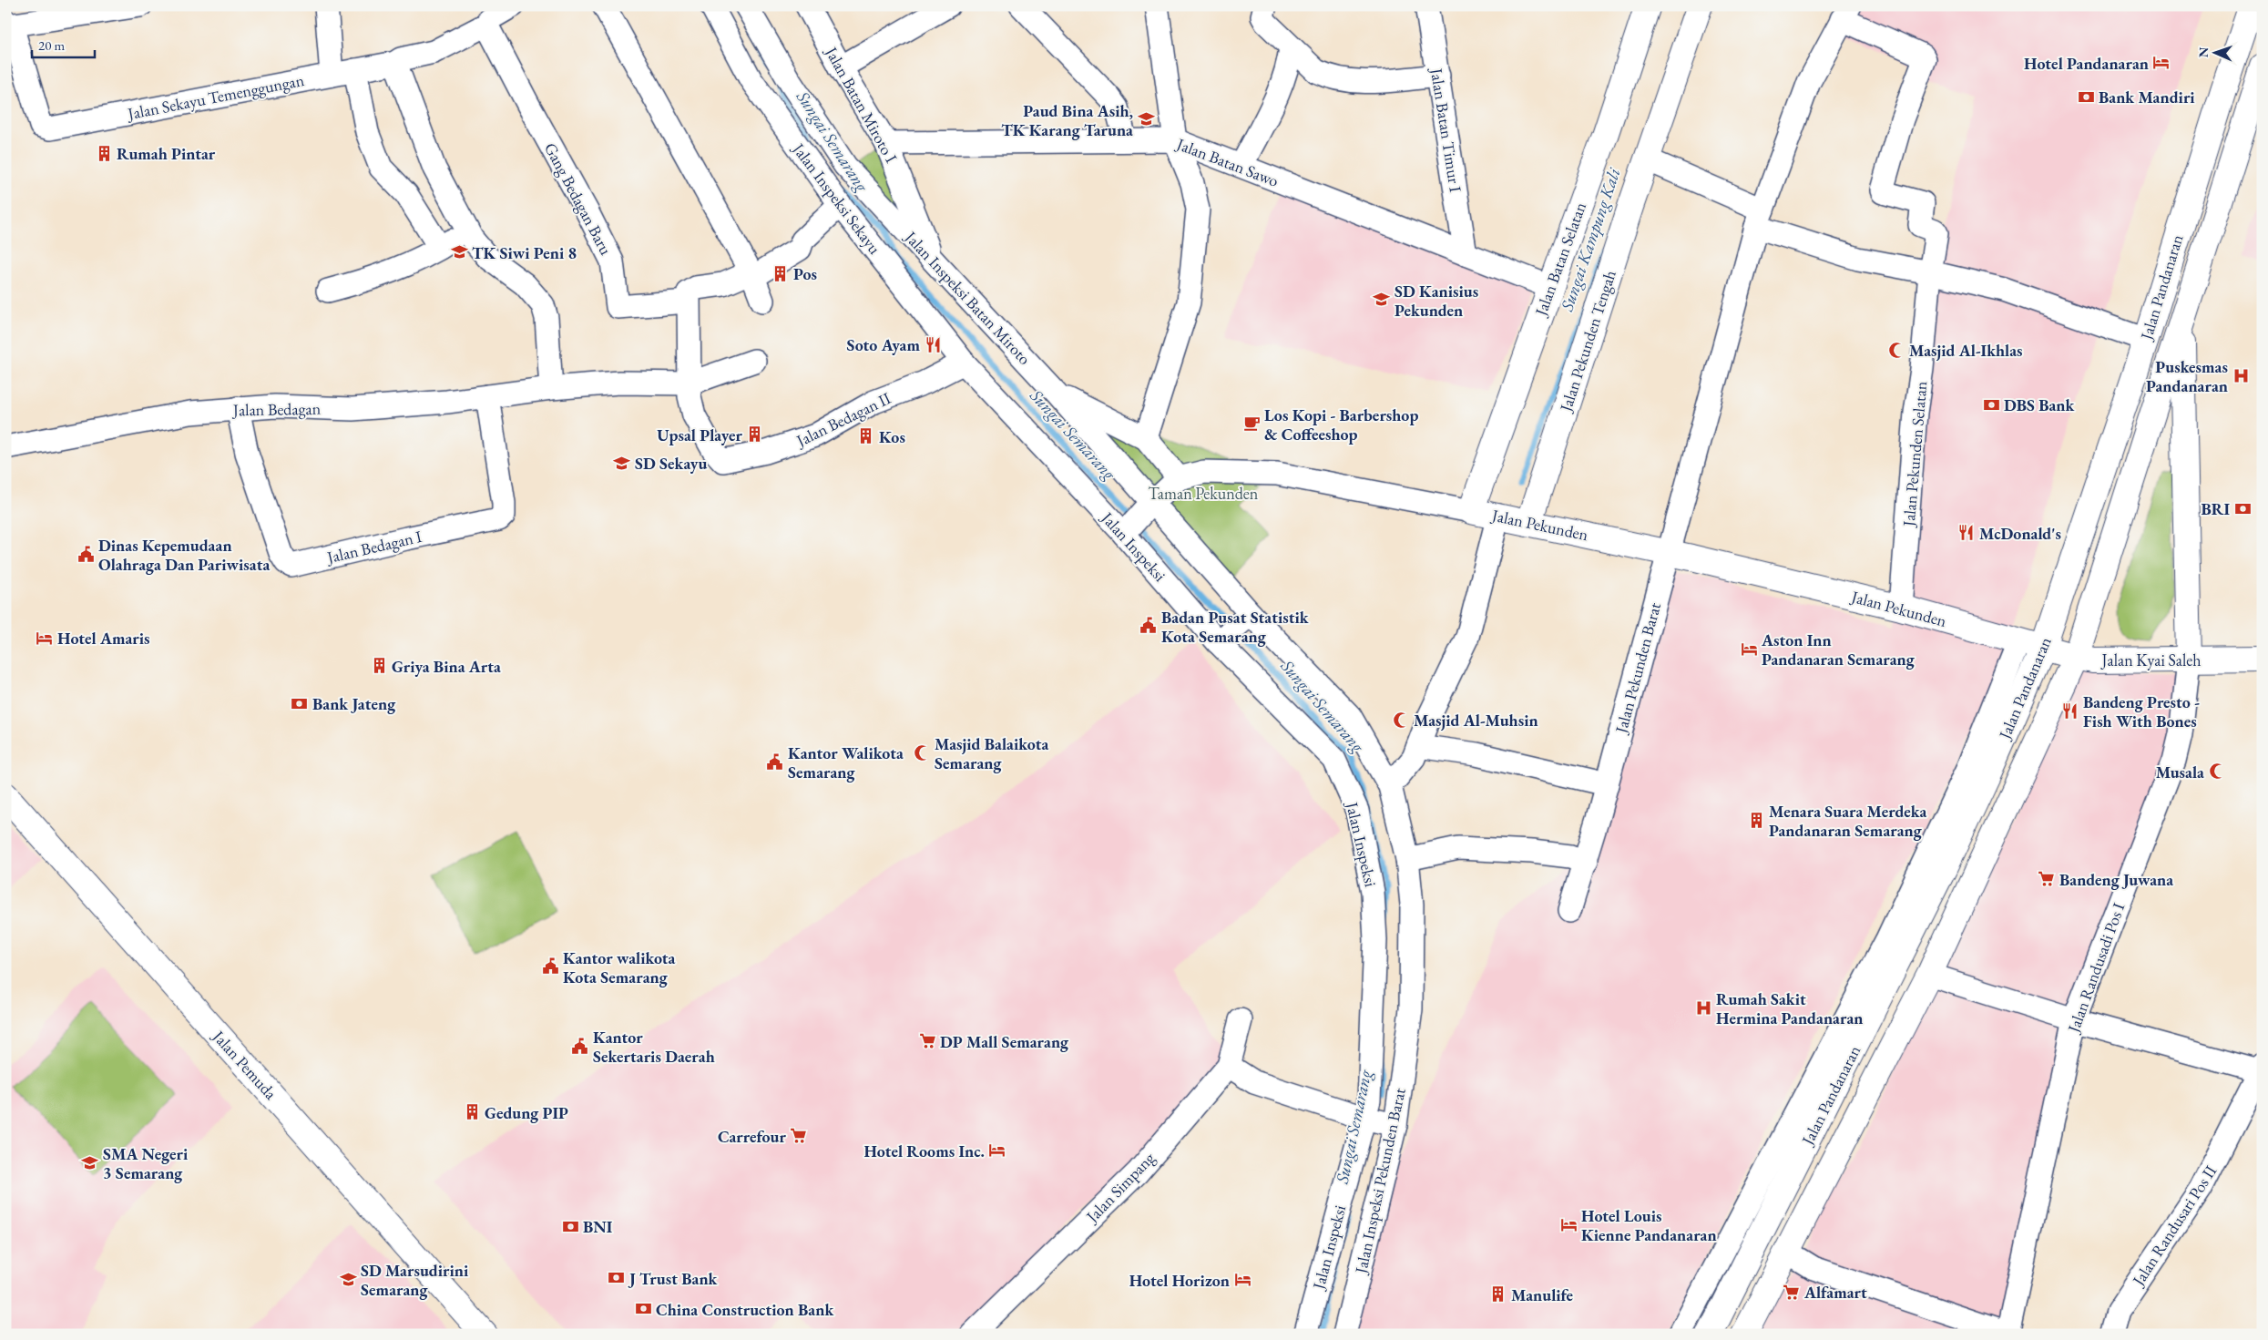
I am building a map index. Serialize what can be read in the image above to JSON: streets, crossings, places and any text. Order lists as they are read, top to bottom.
{
  "streets": {
    "main road": [
      "Jalan Batan Selatan",
      "Jalan Pandanaran",
      "Jalan Pekunden Tengah",
      "Jalan Pekunden",
      "Jalan Kyai Saleh",
      "Jalan Pemuda"
    ],
    "street": [
      "Jalan Sekayu Temenggungan",
      "Jalan Batan Miroto I",
      "Jalan Batan Timur I",
      "Jalan Batan Sawo",
      "Gang Bedagan Baru",
      "Jalan Inspeksi Sekayu",
      "Jalan Inspeksi Batan Miroto",
      "Jalan Bedagan",
      "Jalan Bedagan II",
      "Jalan Pekunden Selatan",
      "Jalan Bedagan I",
      "Jalan Inspeksi",
      "Jalan Pekunden Barat",
      "Jalan Randusadi Pos I",
      "Jalan Inspeksi Pekunden Barat",
      "Jalan Simpang",
      "Jalan Randusari Pos II"
    ]
  },
  "crossings": [
    ["Jalan Sekayu Temenggungan", "Gang Bedagan Baru"],
    ["Jalan Batan Miroto I", "Jalan Batan Sawo"],
    ["Jalan Batan Miroto I", "Jalan Inspeksi Batan Miroto"],
    ["Jalan Batan Timur I", "Jalan Batan Sawo"],
    ["Jalan Batan Sawo", "Jalan Batan Selatan"],
    ["Jalan Inspeksi Sekayu", "Jalan Bedagan II"],
    ["Jalan Inspeksi Sekayu", "Jalan Inspeksi"],
    ["Jalan Batan Selatan", "Jalan Pekunden"],
    ["Jalan Pandanaran", "Jalan Pekunden"],
    ["Jalan Pandanaran", "Jalan Kyai Saleh"],
    ["Jalan Inspeksi Batan Miroto", "Jalan Inspeksi"],
    ["Jalan Inspeksi Batan Miroto", "Jalan Inspeksi Pekunden Barat"],
    ["Jalan Pekunden Tengah", "Jalan Pekunden"],
    ["Jalan Bedagan", "Jalan Bedagan II"],
    ["Jalan Bedagan", "Jalan Bedagan I"],
    ["Jalan Pekunden Selatan", "Jalan Pekunden"],
    ["Jalan Pekunden", "Jalan Kyai Saleh"],
    ["Jalan Pekunden", "Jalan Pekunden Barat"],
    ["Jalan Inspeksi", "Jalan Inspeksi Pekunden Barat"],
    ["Jalan Kyai Saleh", "Jalan Randusadi Pos I"]
  ],
  "water": ["Sungai Semarang", "Sungai Kampung Kali"],
  "parks": ["Taman Pekunden"],
  "places": {
    "hotel": [
      "Hotel Pandanaran",
      "Hotel Amaris",
      "Aston Inn Pandanaran Semarang",
      "Hotel Rooms Inc.",
      "Hotel Louis Kienne Pandanaran",
      "Hotel Horizon"
    ],
    "bank": [
      "Bank Mandiri",
      "DBS Bank",
      "BRI",
      "Bank Jateng",
      "BNI",
      "J Trust Bank",
      "China Construction Bank"
    ],
    "school or university": [
      "Paud Bina Asih, TK Karang Taruna",
      "TK Siwi Peni 8",
      "SD Kanisius Pekunden",
      "SD Sekayu",
      "SMA Negeri 3 Semarang",
      "SD Marsudirini Semarang"
    ],
    "building": [
      "Rumah Pintar",
      "Pos",
      "Upsal Player",
      "Kos",
      "Griya Bina Arta",
      "Menara Suara Merdeka Pandanaran Semarang",
      "Gedung PIP",
      "Manulife"
    ],
    "restaurant": ["Soto Ayam", "McDonald's", "Bandeng Presto - Fish With Bones"],
    "mosque": [
      "Masjid Al-Ikhlas",
      "Masjid Al-Muhsin",
      "Masjid Balaikota Semarang",
      "Musala"
    ],
    "hospital": ["Puskesmas Pandanaran", "Rumah Sakit Hermina Pandanaran"],
    "cafe": ["Los Kopi - Barbershop & Coffeeshop"],
    "public building": [
      "Dinas Kepemudaan Olahraga Dan Pariwisata",
      "Badan Pusat Statistik Kota Semarang",
      "Kantor Walikota Semarang",
      "Kantor walikota Kota Semarang",
      "Kantor Sekertaris Daerah"
    ],
    "supermarket": [
      "Bandeng Juwana",
      "DP Mall Semarang",
      "Carrefour",
      "Alfamart"
    ]
  },
  "scale_bar": "20 m",
  "north": "left"
}
